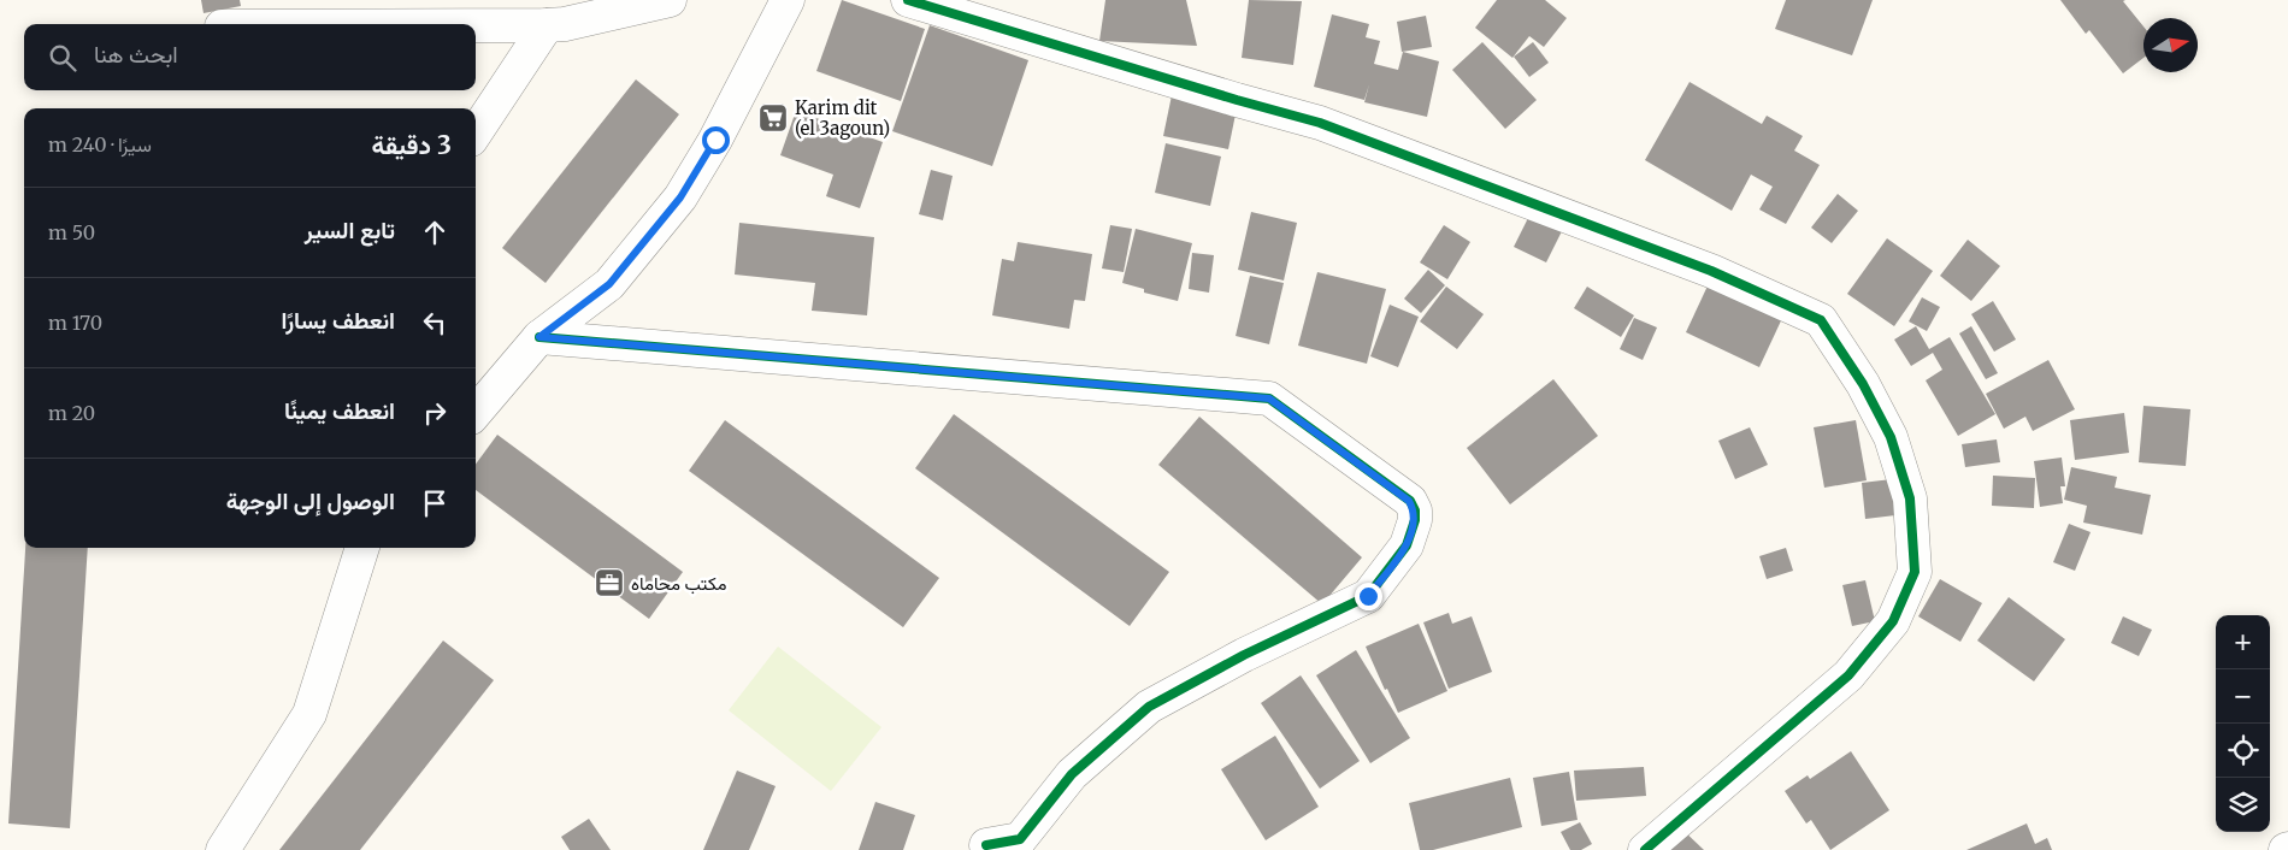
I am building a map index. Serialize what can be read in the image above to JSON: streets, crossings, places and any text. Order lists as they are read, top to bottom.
{
  "places": {
    "supermarket": ["Karim dit (el 3agoun)"],
    "office": ["مكتب محاماه"]
  },
  "north": "right",
  "page": {
    "search": "ابحث هنا",
    "heading": ["3 دقيقة", "سيرًا · 240 m"],
    "list": [
      ["تابع السير", "50 m"],
      ["انعطف يسارًا", "170 m"],
      ["انعطف يمينًا", "20 m"],
      "الوصول إلى الوجهة"
    ],
    "map_buttons": ["+", "−"]
  }
}
